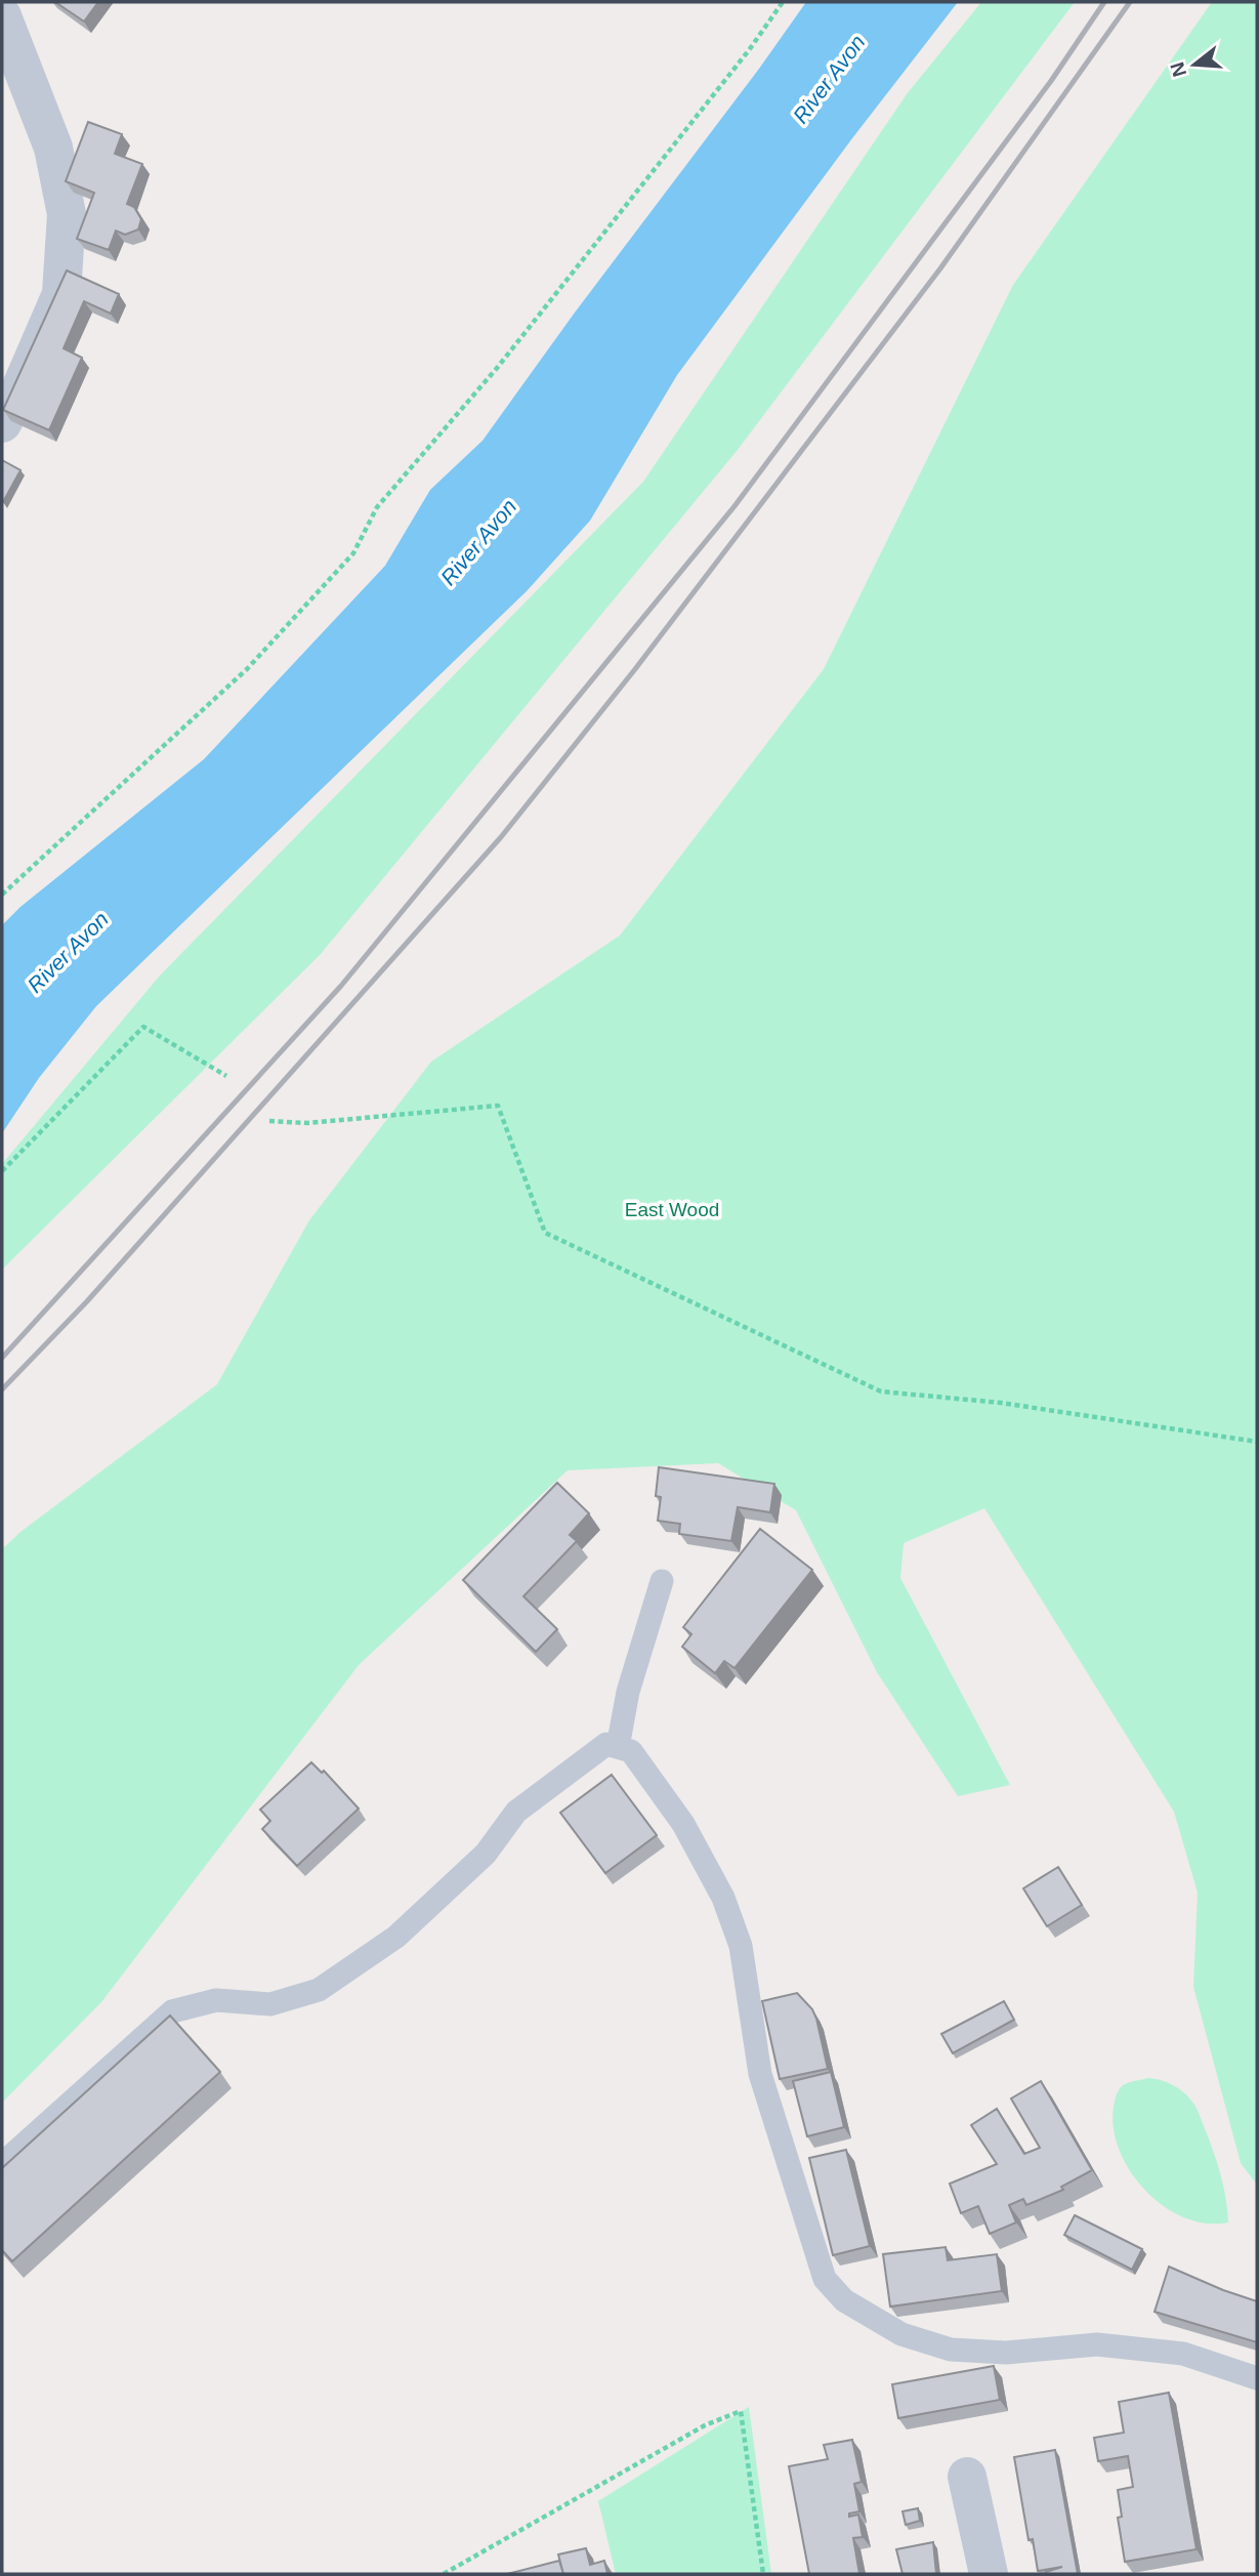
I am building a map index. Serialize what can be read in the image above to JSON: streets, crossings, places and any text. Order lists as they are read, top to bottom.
{
  "water": ["River Avon"],
  "parks": ["East Wood"],
  "north": "left"
}
